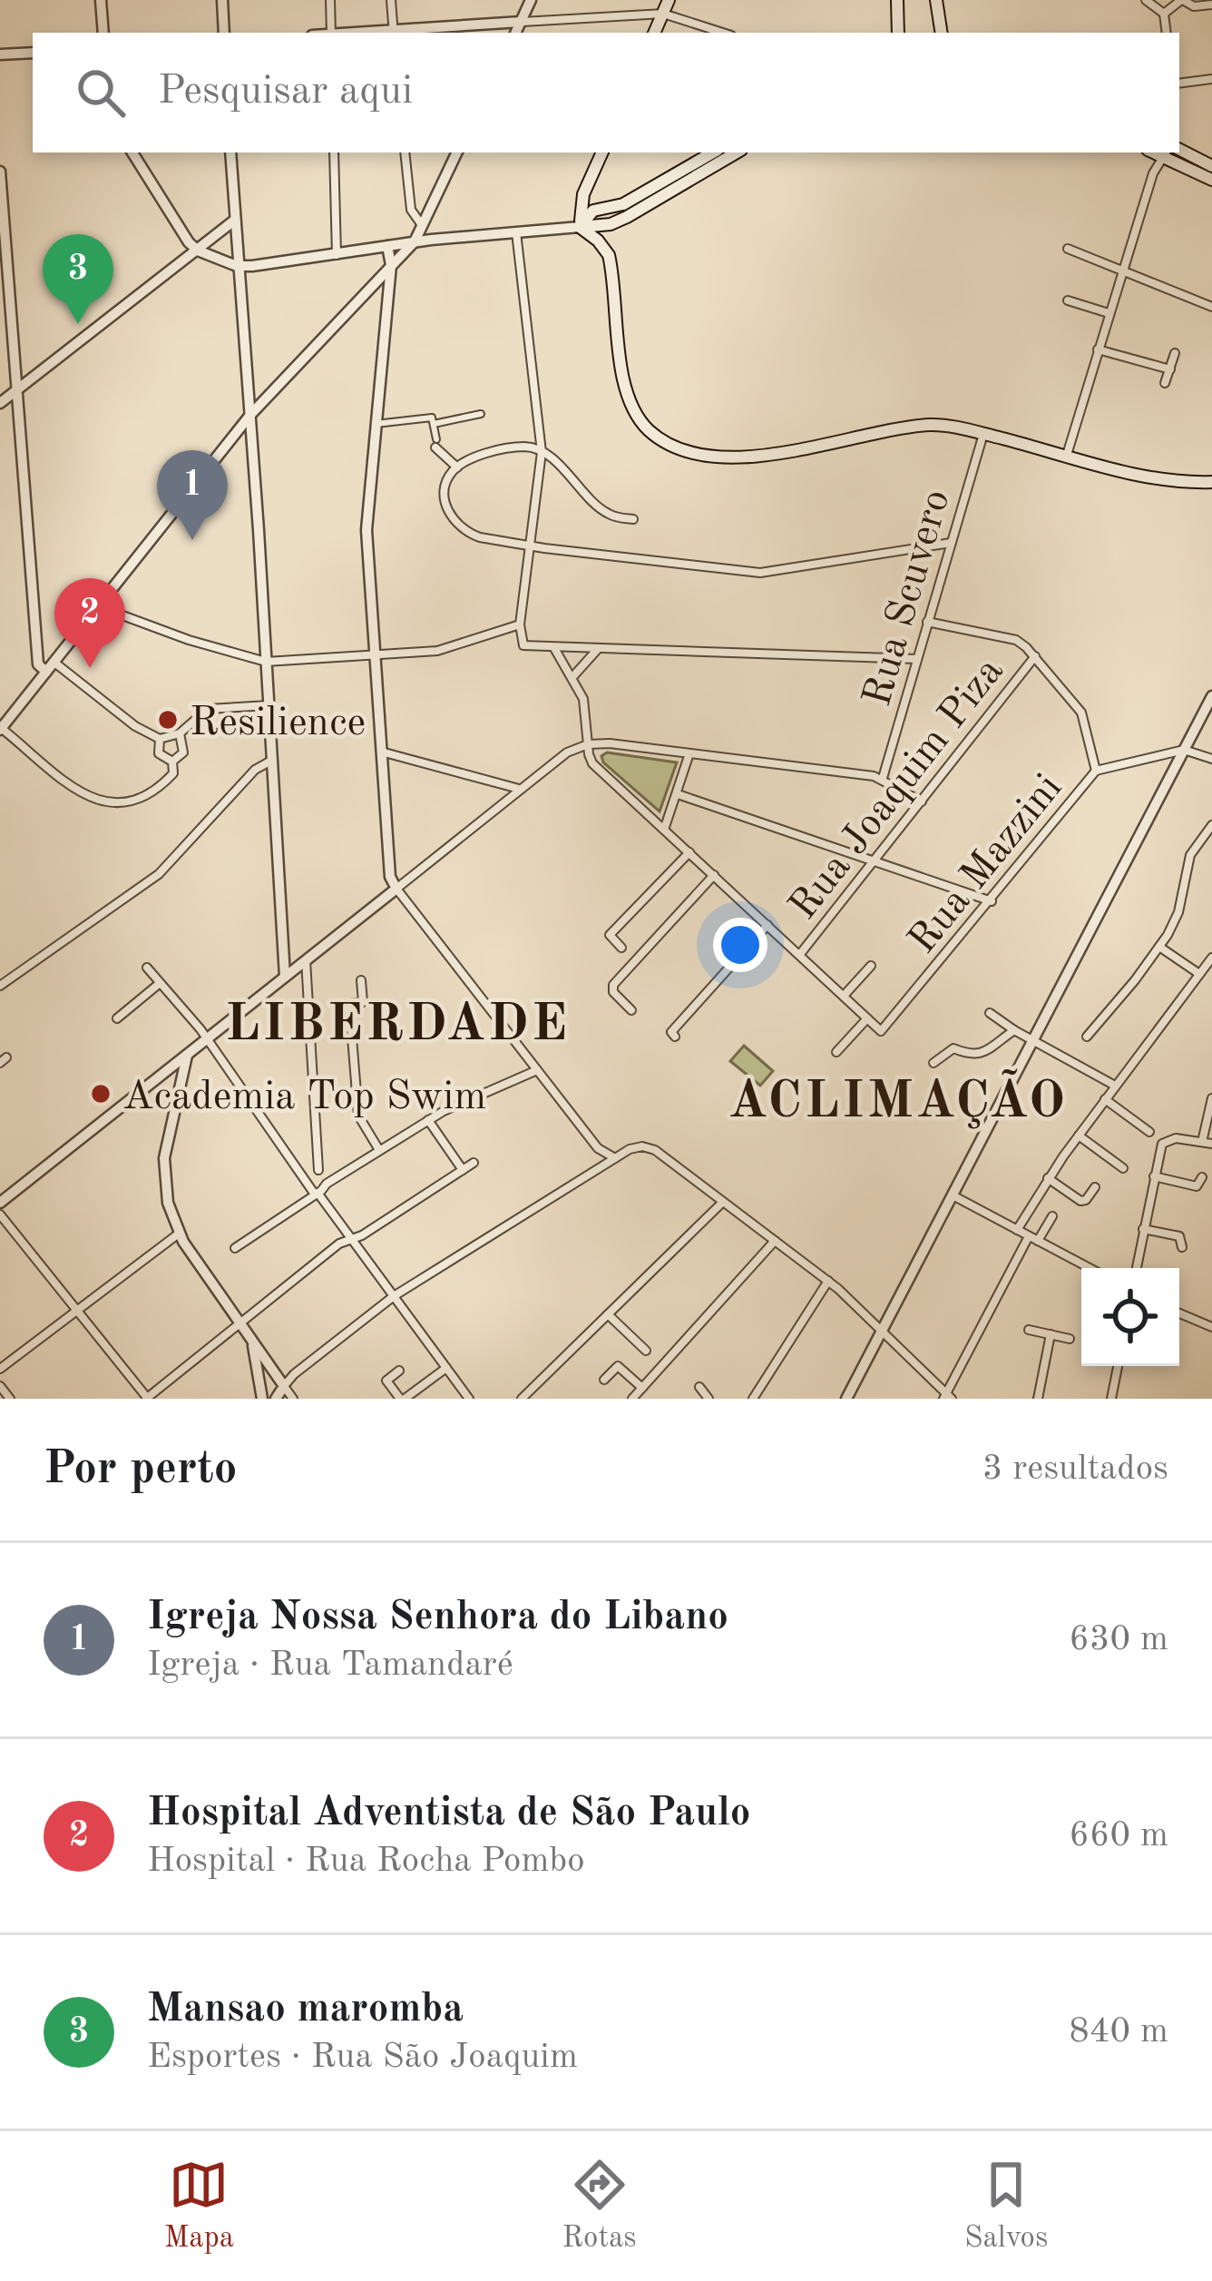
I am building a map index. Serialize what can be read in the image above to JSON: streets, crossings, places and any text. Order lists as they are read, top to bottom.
{
  "streets": {
    "street": ["Rua Scuvero", "Rua Joaquim Piza", "Rua Mazzini"]
  },
  "crossings": [
    ["Rua Scuvero", "Rua Mazzini"],
    ["Rua Joaquim Piza", "Rua Mazzini"]
  ],
  "districts": ["LIBERDADE", "ACLIMAÇÃO"],
  "places": ["Resilience", "Academia Top Swim"],
  "page": {
    "search": "Pesquisar aqui",
    "pins": ["3", "1", "2"],
    "heading": ["Por perto", "3 resultados"],
    "list": [
      {
        "mark": "1",
        "name": "Igreja Nossa Senhora do Libano",
        "note": "Igreja · Rua Tamandaré",
        "value": "630 m"
      },
      {
        "mark": "2",
        "name": "Hospital Adventista de São Paulo",
        "note": "Hospital · Rua Rocha Pombo",
        "value": "660 m"
      },
      {
        "mark": "3",
        "name": "Mansao maromba",
        "note": "Esportes · Rua São Joaquim",
        "value": "840 m"
      }
    ],
    "nav": ["Mapa", "Rotas", "Salvos"]
  }
}
